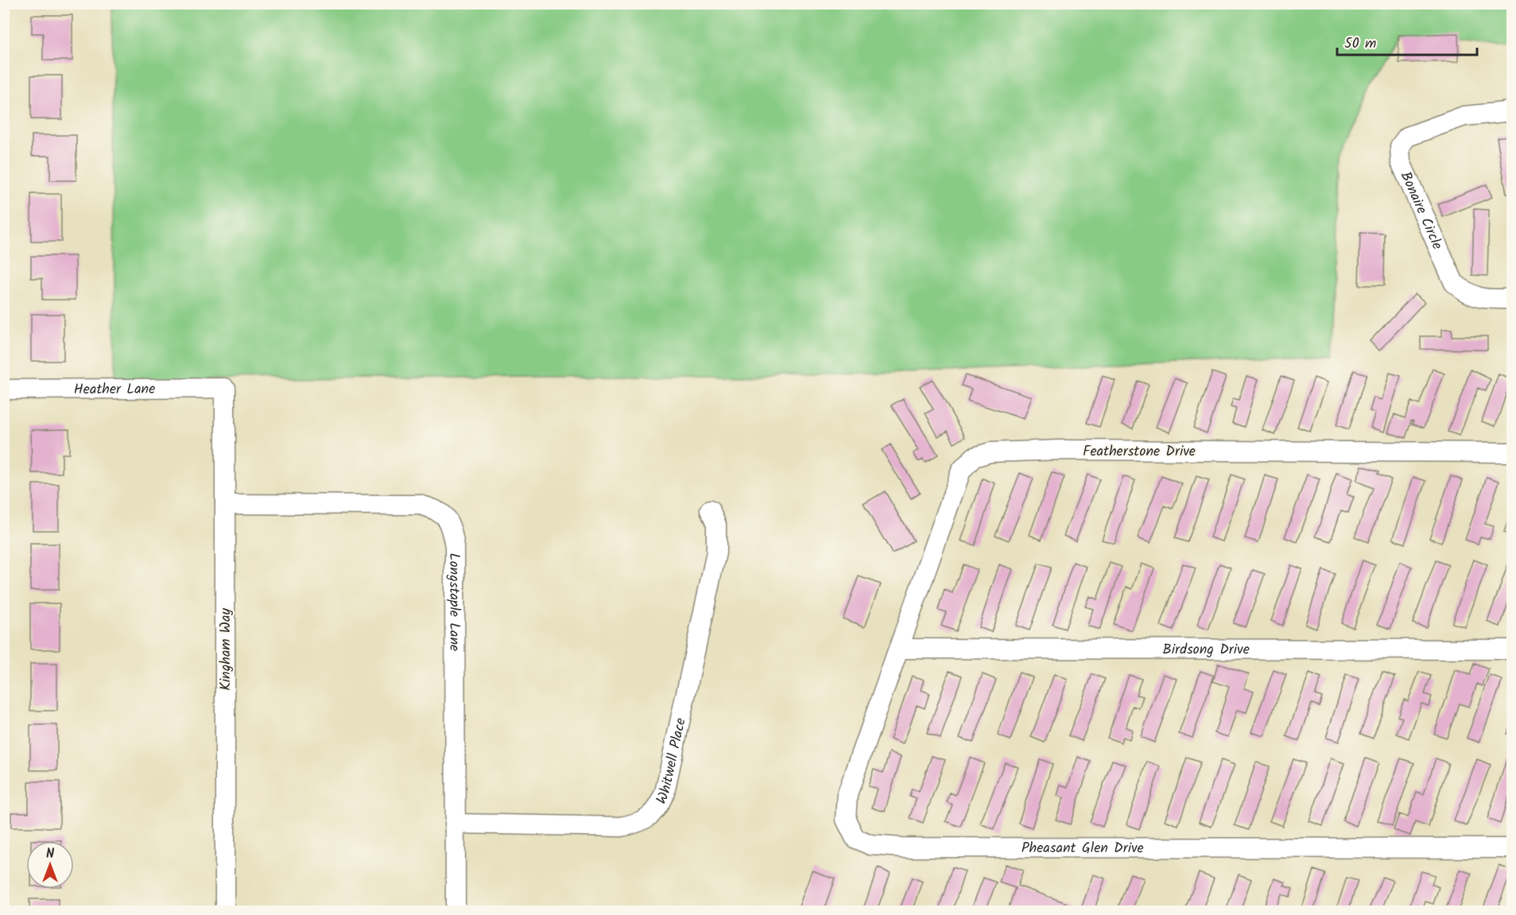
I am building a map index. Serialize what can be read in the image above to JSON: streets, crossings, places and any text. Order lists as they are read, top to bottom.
{
  "streets": {
    "street": [
      "Bonaire Circle",
      "Heather Lane",
      "Featherstone Drive",
      "Longstaple Lane",
      "Birdsong Drive",
      "Kingham Way",
      "Whitwell Place",
      "Pheasant Glen Drive"
    ]
  },
  "crossings": [
    ["Heather Lane", "Kingham Way"],
    ["Featherstone Drive", "Birdsong Drive"],
    ["Featherstone Drive", "Pheasant Glen Drive"],
    ["Longstaple Lane", "Kingham Way"],
    ["Longstaple Lane", "Whitwell Place"],
    ["Birdsong Drive", "Pheasant Glen Drive"]
  ],
  "scale_bar": "50 m",
  "north": "top"
}
